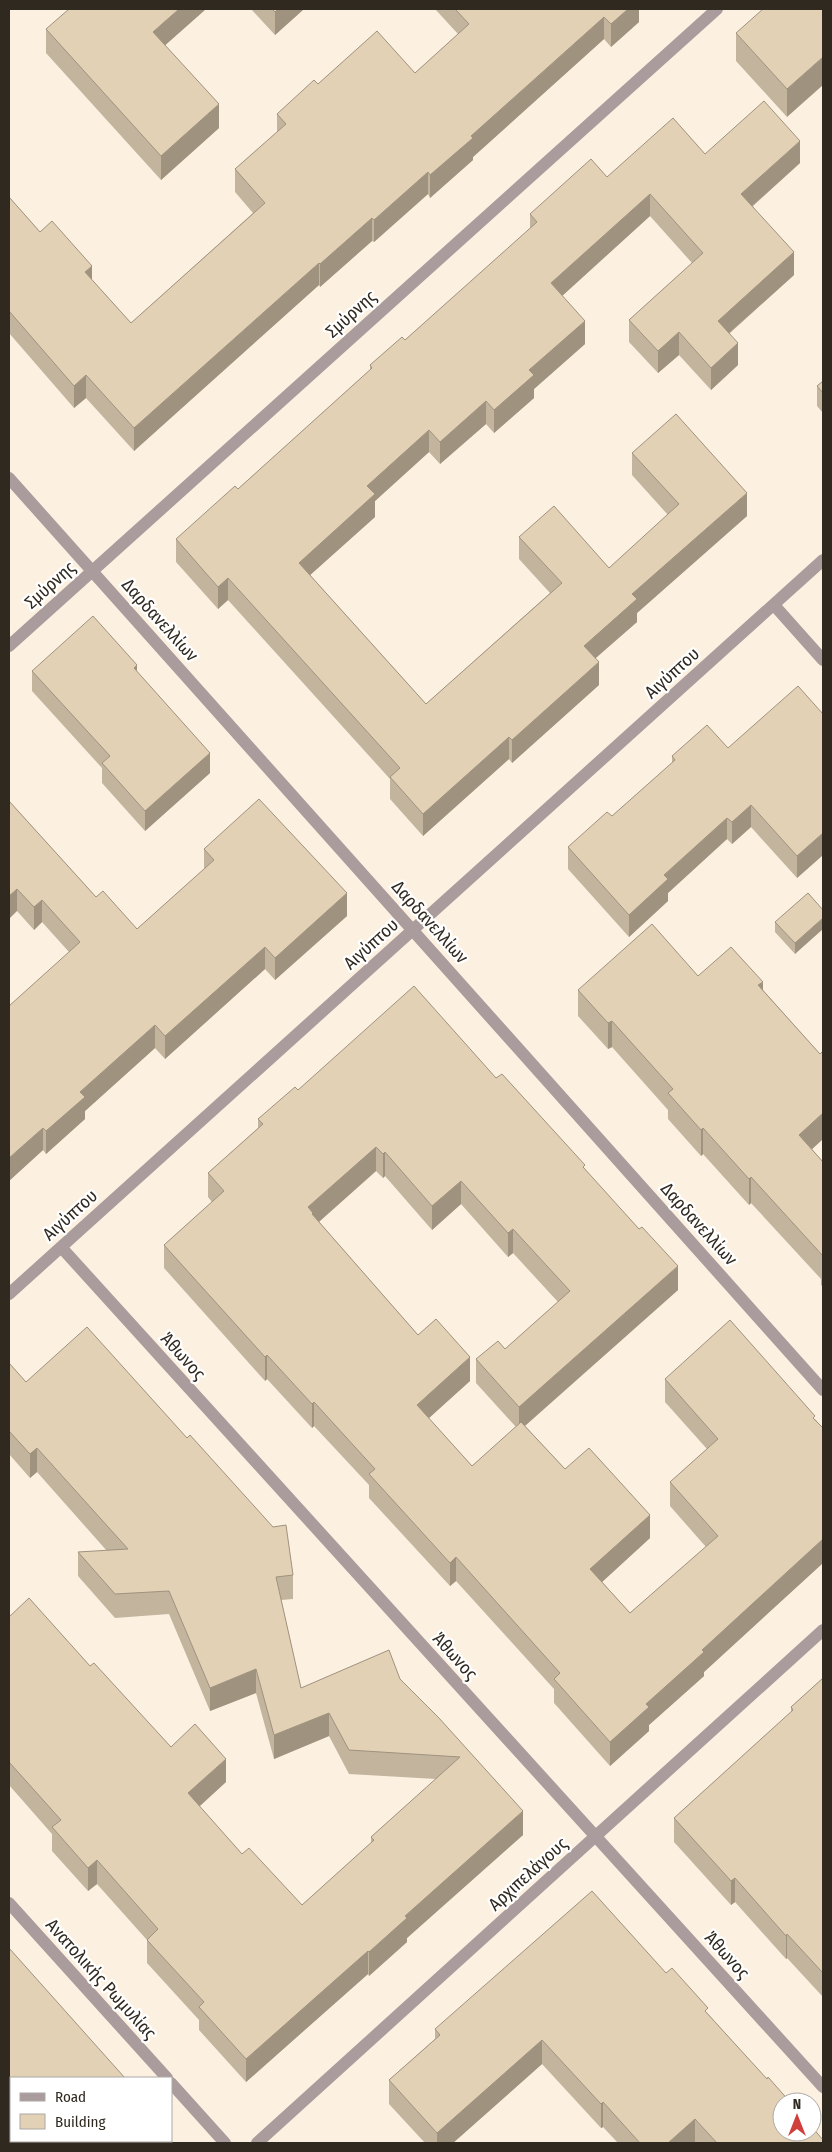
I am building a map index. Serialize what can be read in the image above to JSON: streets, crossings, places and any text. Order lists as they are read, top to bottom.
{
  "streets": {
    "street": [
      "Σμύρνης",
      "Δαρδανελλίων",
      "Αιγύπτου",
      "Άθωνος",
      "Αρχιπελάγους",
      "Ανατολικής Ρωμυλίας"
    ]
  },
  "crossings": [
    ["Σμύρνης", "Δαρδανελλίων"],
    ["Δαρδανελλίων", "Αιγύπτου"],
    ["Αιγύπτου", "Άθωνος"],
    ["Άθωνος", "Αρχιπελάγους"]
  ],
  "legend": ["Road", "Building"],
  "north": "top"
}
